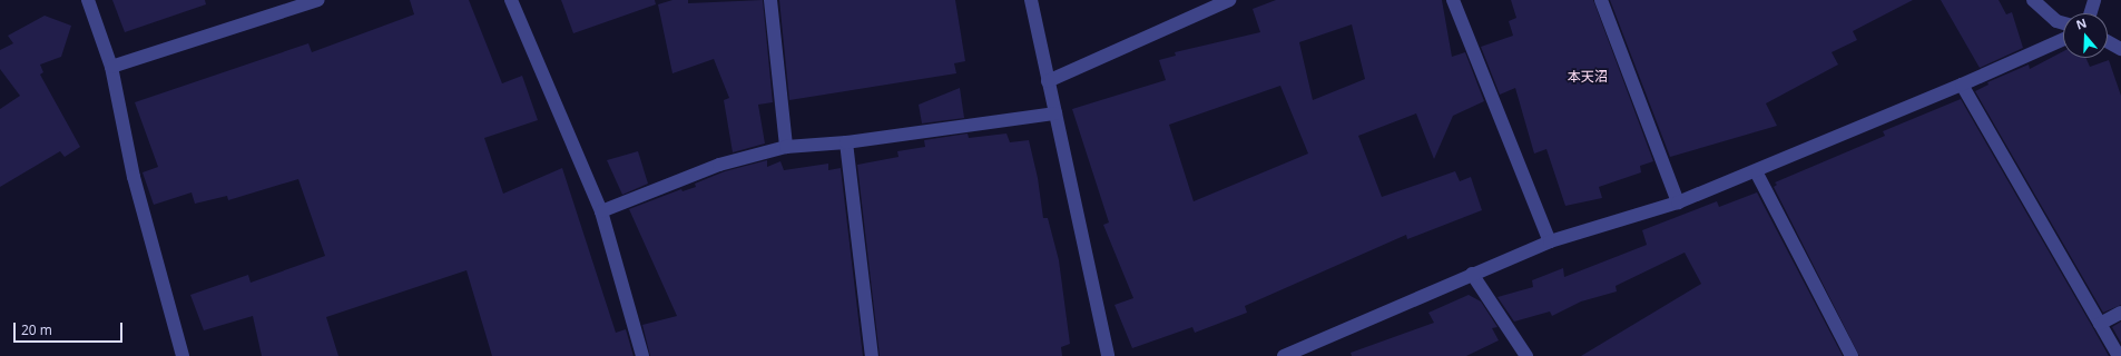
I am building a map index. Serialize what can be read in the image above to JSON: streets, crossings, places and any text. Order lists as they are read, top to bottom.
{
  "districts": ["本天沼"],
  "scale_bar": "20 m",
  "north": "top"
}
